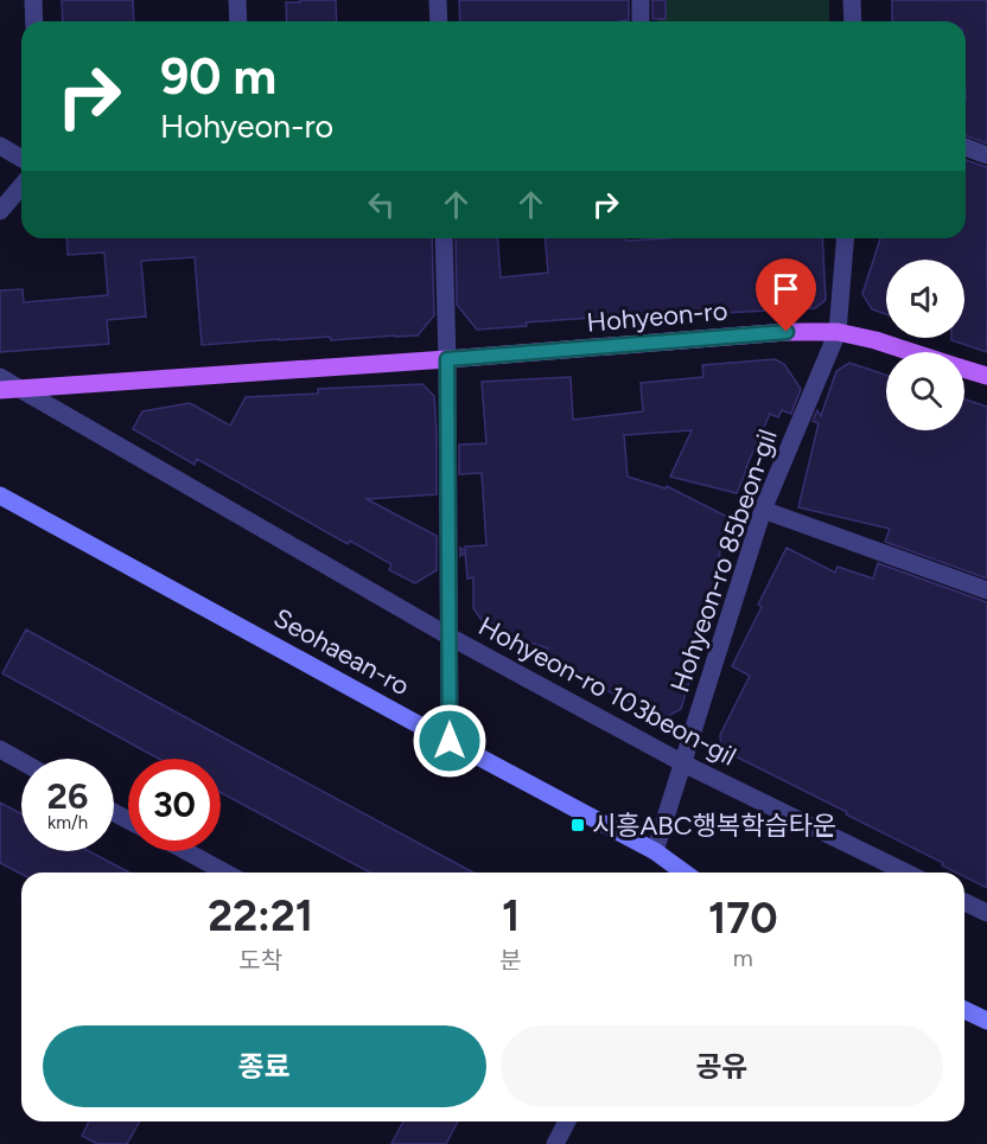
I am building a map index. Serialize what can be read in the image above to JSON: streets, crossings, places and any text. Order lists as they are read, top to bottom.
{
  "streets": {
    "main road": ["Hohyeon-ro", "Seohaean-ro"],
    "street": ["Hohyeon-ro 85beon-gil", "Hohyeon-ro 103beon-gil"]
  },
  "crossings": [
    ["Hohyeon-ro", "Hohyeon-ro 85beon-gil"],
    ["Hohyeon-ro", "Hohyeon-ro 103beon-gil"],
    ["Hohyeon-ro 85beon-gil", "Seohaean-ro"],
    ["Hohyeon-ro 85beon-gil", "Hohyeon-ro 103beon-gil"]
  ],
  "places": {
    "transit": ["시흥ABC행복학습타운"]
  },
  "page": {
    "turn": ["90 m", "Hohyeon-ro"],
    "speed": "26 km/h",
    "limit": "30",
    "eta": [
      "22:21",
      "도착",
      "1",
      "분",
      "170",
      "m"
    ],
    "buttons": ["종료", "공유"]
  }
}
